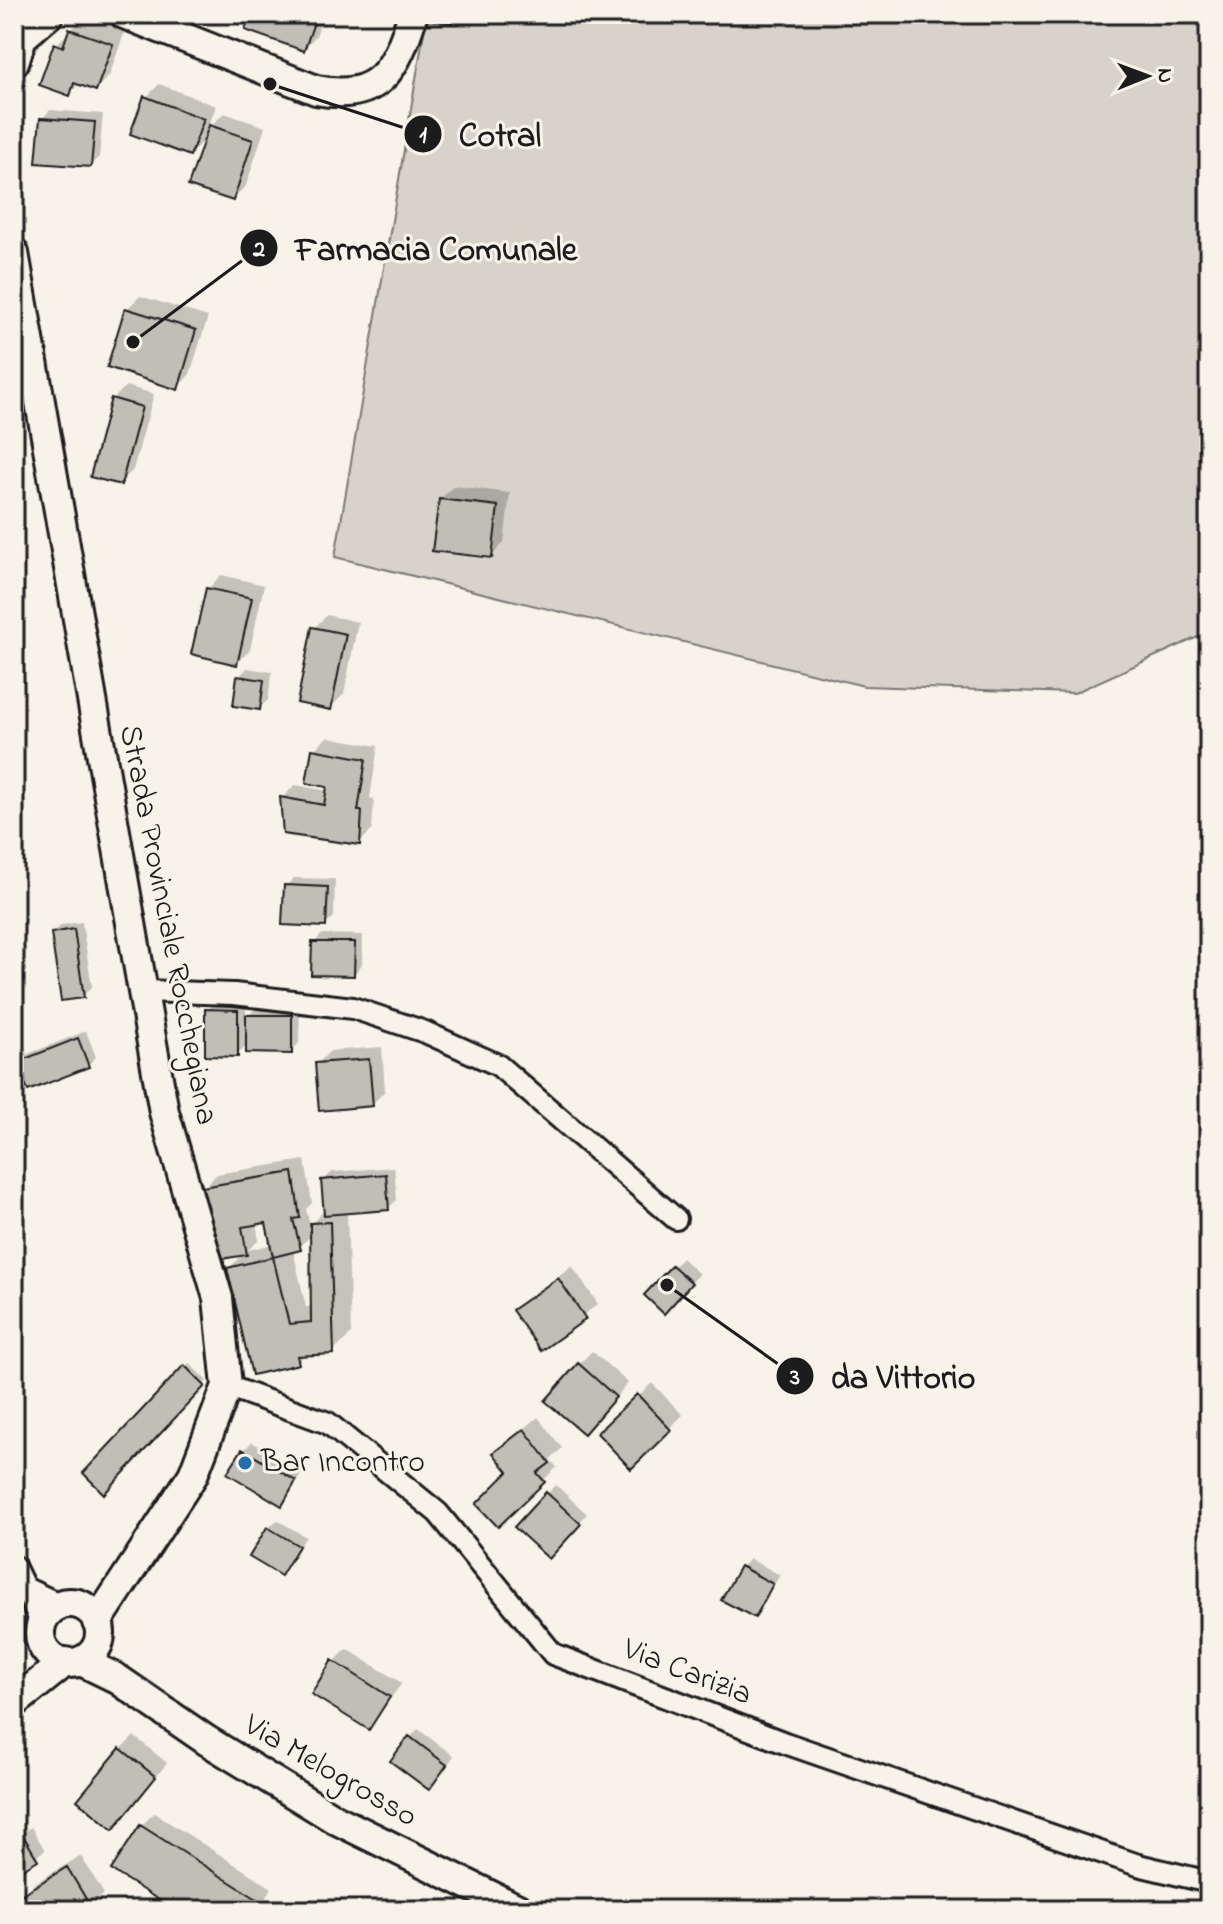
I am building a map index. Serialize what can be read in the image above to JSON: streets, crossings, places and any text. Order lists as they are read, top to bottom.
{
  "streets": {
    "main road": ["Strada Provinciale Rocchegiana", "Via Melogrosso"],
    "street": ["Via Carizia"]
  },
  "crossings": [
    ["Strada Provinciale Rocchegiana", "Via Carizia"],
    ["Strada Provinciale Rocchegiana", "Via Melogrosso"]
  ],
  "places": [
    "Cotral",
    "Farmacia Comunale",
    "da Vittorio",
    "Bar Incontro"
  ],
  "north": "right"
}
